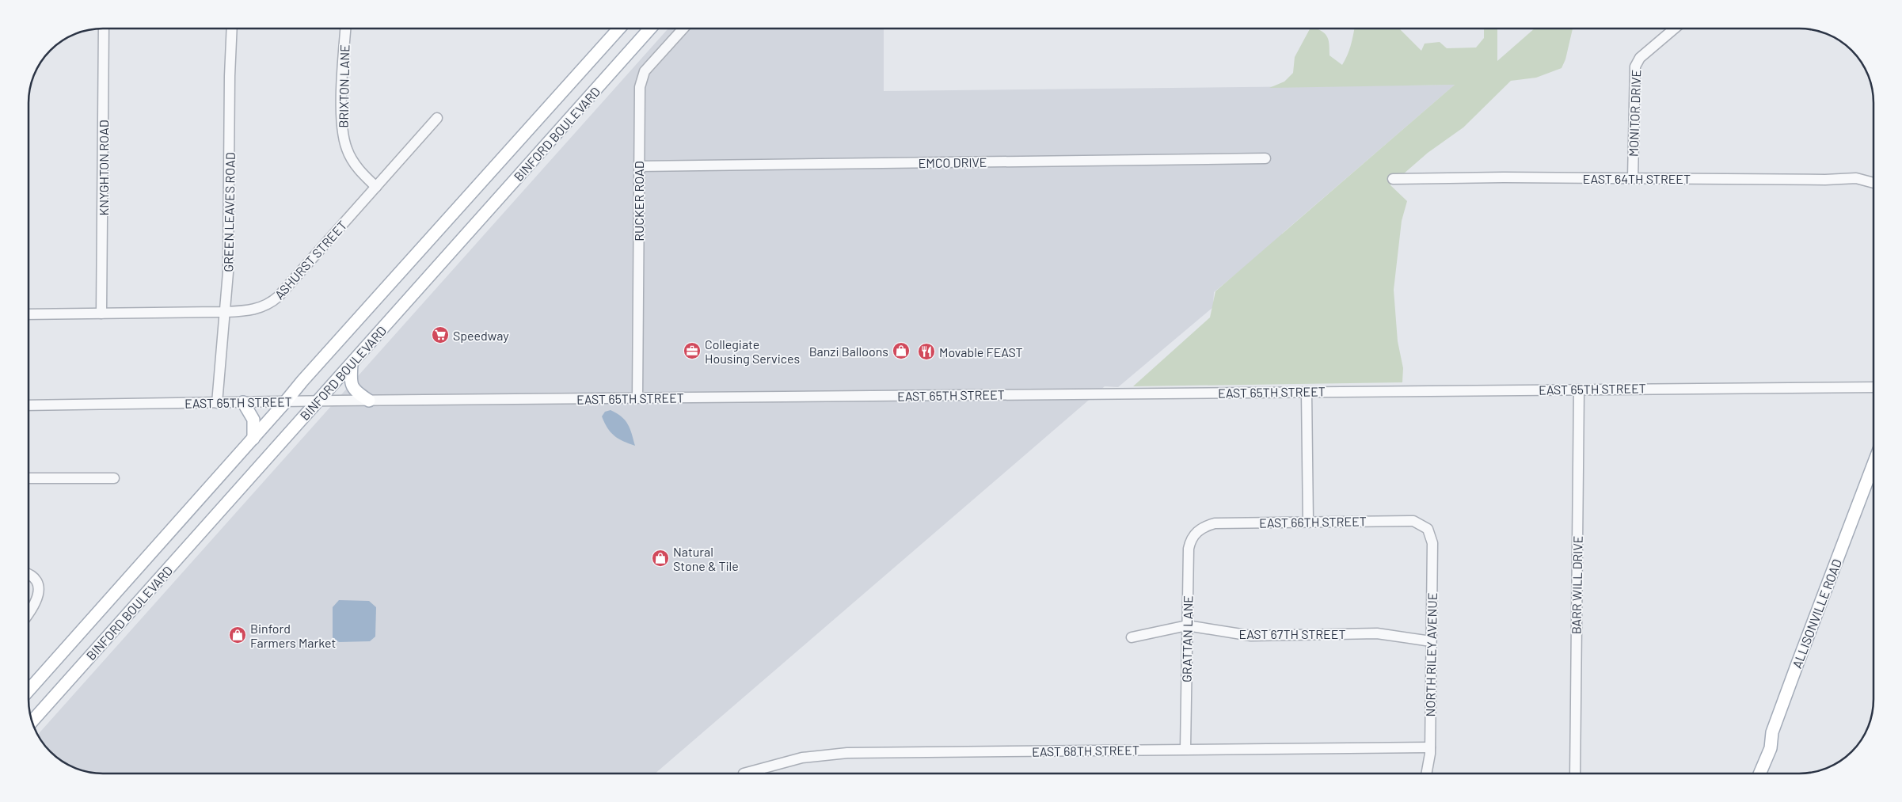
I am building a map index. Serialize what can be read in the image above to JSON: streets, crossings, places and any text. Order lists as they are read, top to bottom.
{
  "streets": {
    "main road": ["BINFORD BOULEVARD", "ALLISONVILLE ROAD"],
    "street": [
      "BRIXTON LANE",
      "MONITOR DRIVE",
      "EMCO DRIVE",
      "KNYGHTON ROAD",
      "EAST 64TH STREET",
      "RUCKER ROAD",
      "GREEN LEAVES ROAD",
      "ASHURST STREET",
      "EAST 65TH STREET",
      "EAST 66TH STREET",
      "BARR WILL DRIVE",
      "EAST 67TH STREET",
      "GRATTAN LANE",
      "NORTH RILEY AVENUE",
      "EAST 68TH STREET"
    ]
  },
  "crossings": [
    ["BRIXTON LANE", "ASHURST STREET"],
    ["MONITOR DRIVE", "EAST 64TH STREET"],
    ["BINFORD BOULEVARD", "EAST 65TH STREET"],
    ["EMCO DRIVE", "RUCKER ROAD"],
    ["KNYGHTON ROAD", "ASHURST STREET"],
    ["RUCKER ROAD", "EAST 65TH STREET"],
    ["GREEN LEAVES ROAD", "ASHURST STREET"],
    ["GREEN LEAVES ROAD", "EAST 65TH STREET"],
    ["EAST 65TH STREET", "BARR WILL DRIVE"],
    ["EAST 66TH STREET", "GRATTAN LANE"],
    ["EAST 66TH STREET", "NORTH RILEY AVENUE"],
    ["EAST 67TH STREET", "GRATTAN LANE"],
    ["EAST 67TH STREET", "NORTH RILEY AVENUE"],
    ["GRATTAN LANE", "EAST 68TH STREET"],
    ["NORTH RILEY AVENUE", "EAST 68TH STREET"]
  ],
  "places": {
    "supermarket": ["Speedway"],
    "office": ["Collegiate Housing Services"],
    "shop": ["Banzi Balloons", "Natural Stone & Tile", "Binford Farmers Market"],
    "restaurant": ["Movable FEAST"]
  }
}
